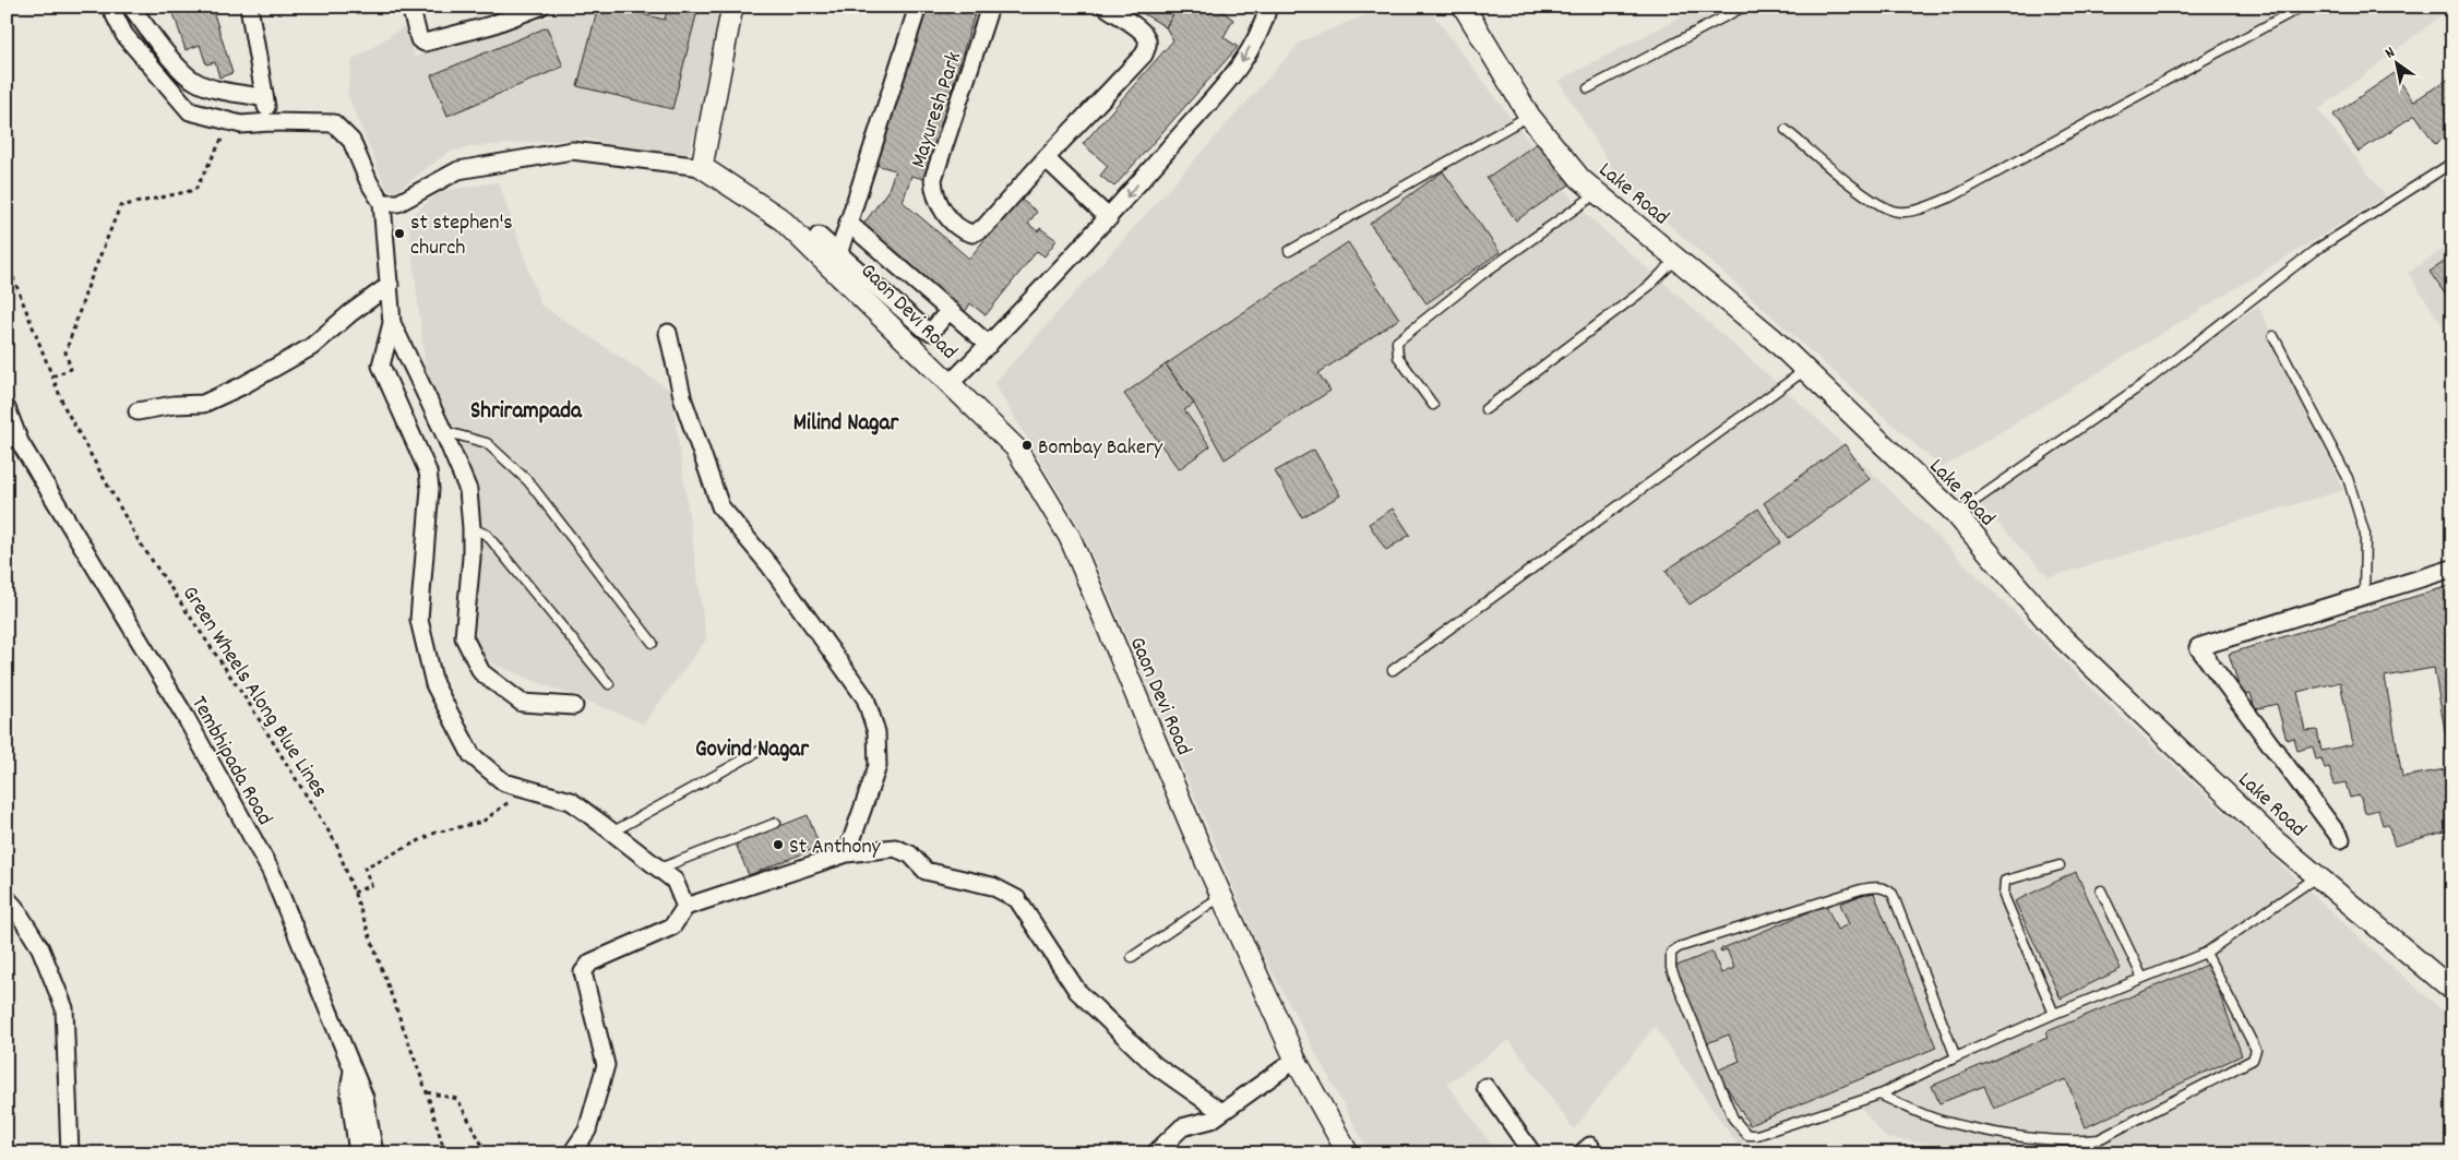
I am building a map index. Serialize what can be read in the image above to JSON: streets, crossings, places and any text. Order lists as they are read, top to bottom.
{
  "streets": {
    "street": [
      "Mayuresh Park",
      "Lake Road",
      "Gaon Devi Road",
      "Tembhipada Road"
    ],
    "path": ["Green Wheels Along Blue Lines"]
  },
  "districts": ["Shrirampada", "Milind Nagar", "Govind Nagar"],
  "places": ["st stephen's church", "Bombay Bakery", "St Anthony"],
  "north": "top left"
}
